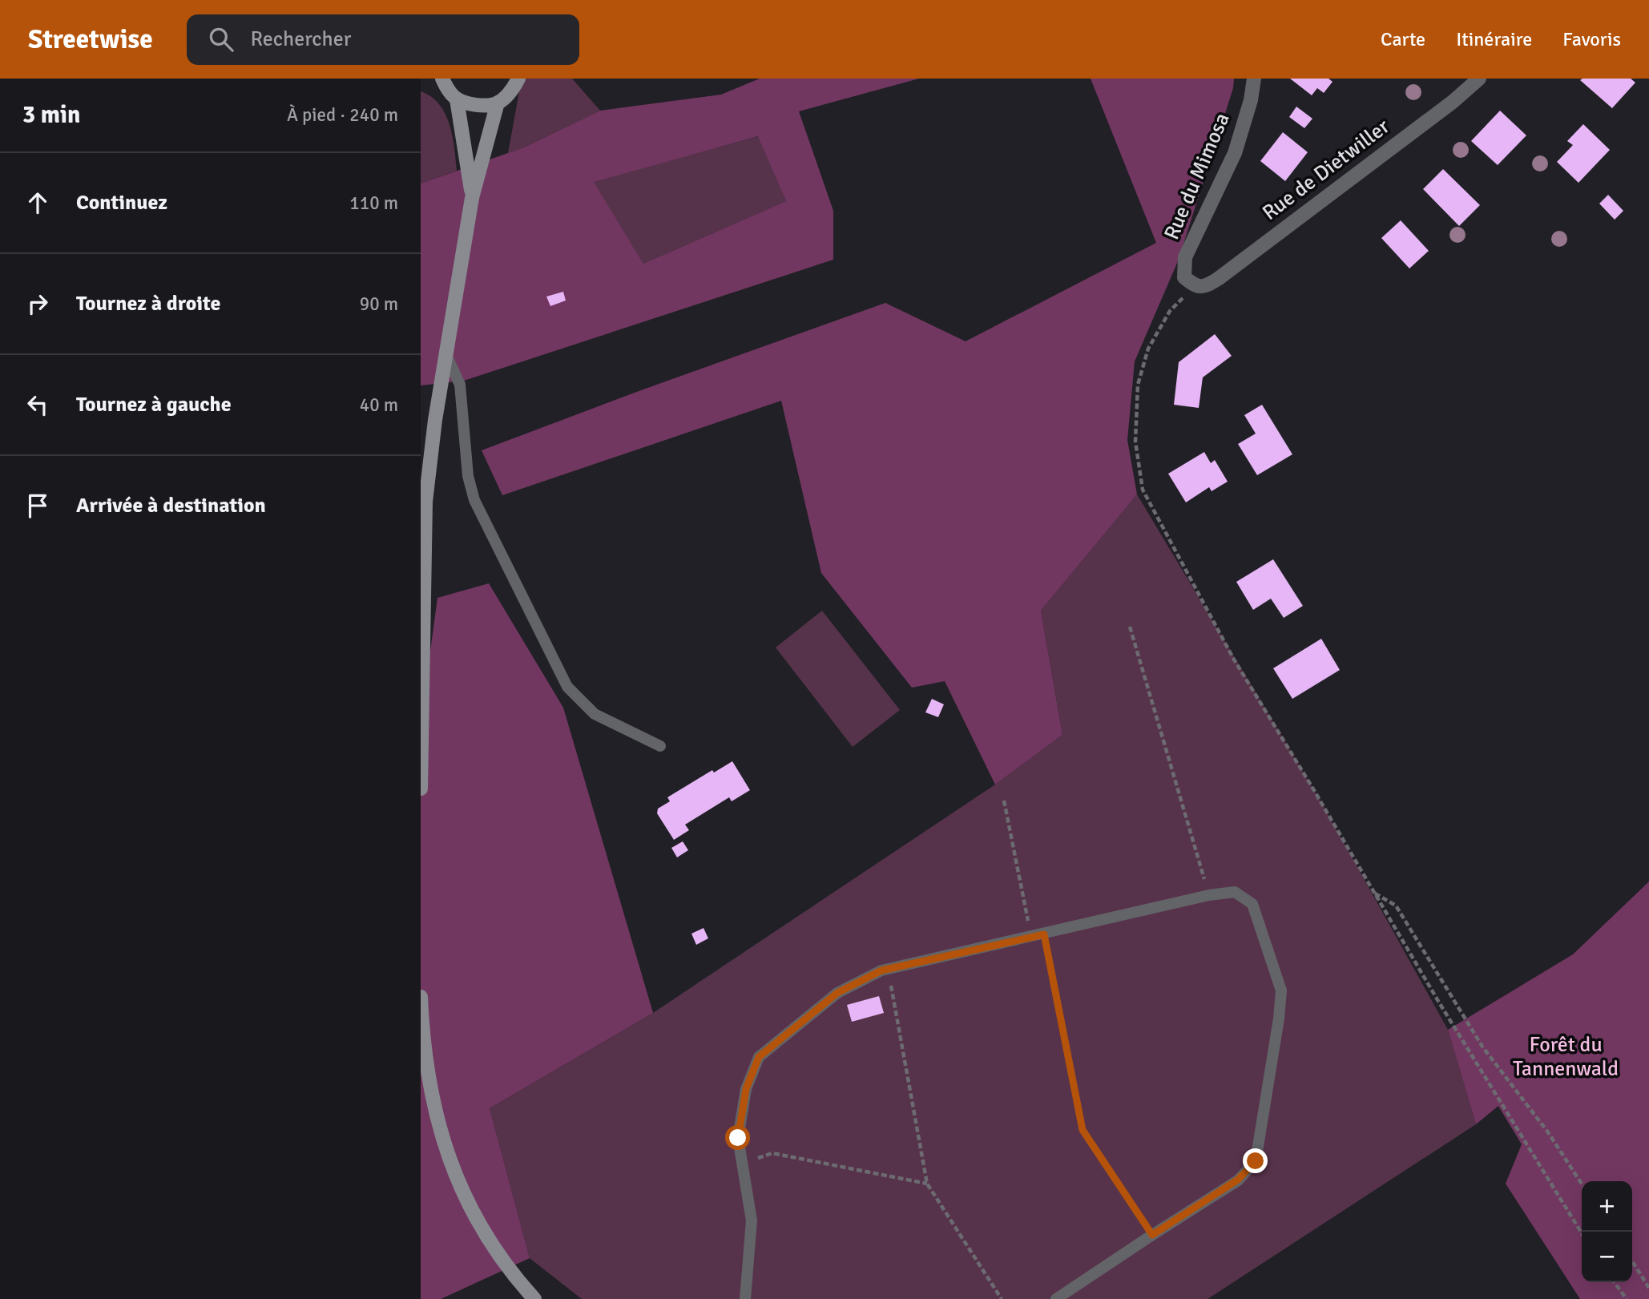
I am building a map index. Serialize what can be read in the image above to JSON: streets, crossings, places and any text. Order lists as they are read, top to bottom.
{
  "streets": {
    "street": ["Rue de Dietwiller", "Rue du Mimosa"]
  },
  "crossings": [
    ["Rue de Dietwiller", "Rue du Mimosa"]
  ],
  "parks": ["Forêt du Tannenwald"],
  "page": {
    "header": "Streetwise",
    "search": "Rechercher",
    "nav": ["Carte", "Itinéraire", "Favoris"],
    "heading": ["3 min", "À pied · 240 m"],
    "list": [
      ["Continuez", "110 m"],
      ["Tournez à droite", "90 m"],
      ["Tournez à gauche", "40 m"],
      "Arrivée à destination"
    ],
    "map_buttons": ["+", "−"]
  }
}
